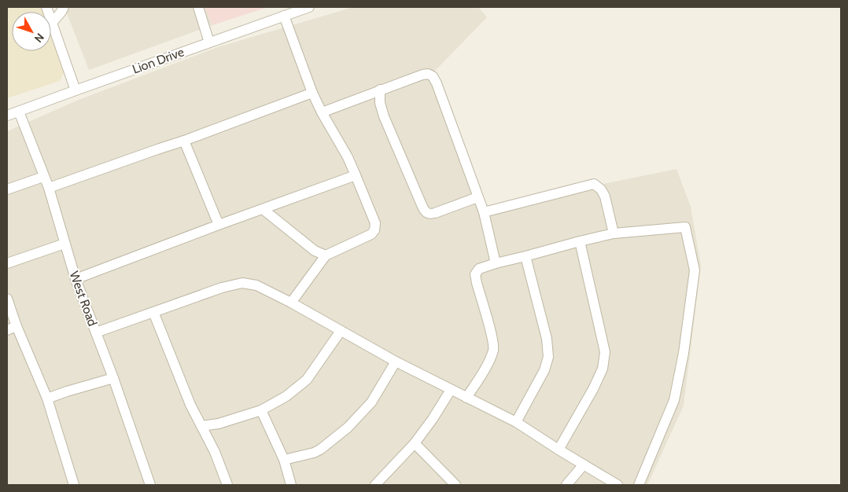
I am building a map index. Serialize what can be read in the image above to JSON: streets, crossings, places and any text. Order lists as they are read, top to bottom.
{
  "streets": {
    "street": ["Lion Drive", "West Road"]
  },
  "crossings": [
    ["Lion Drive", "West Road"]
  ],
  "north": "bottom right"
}
